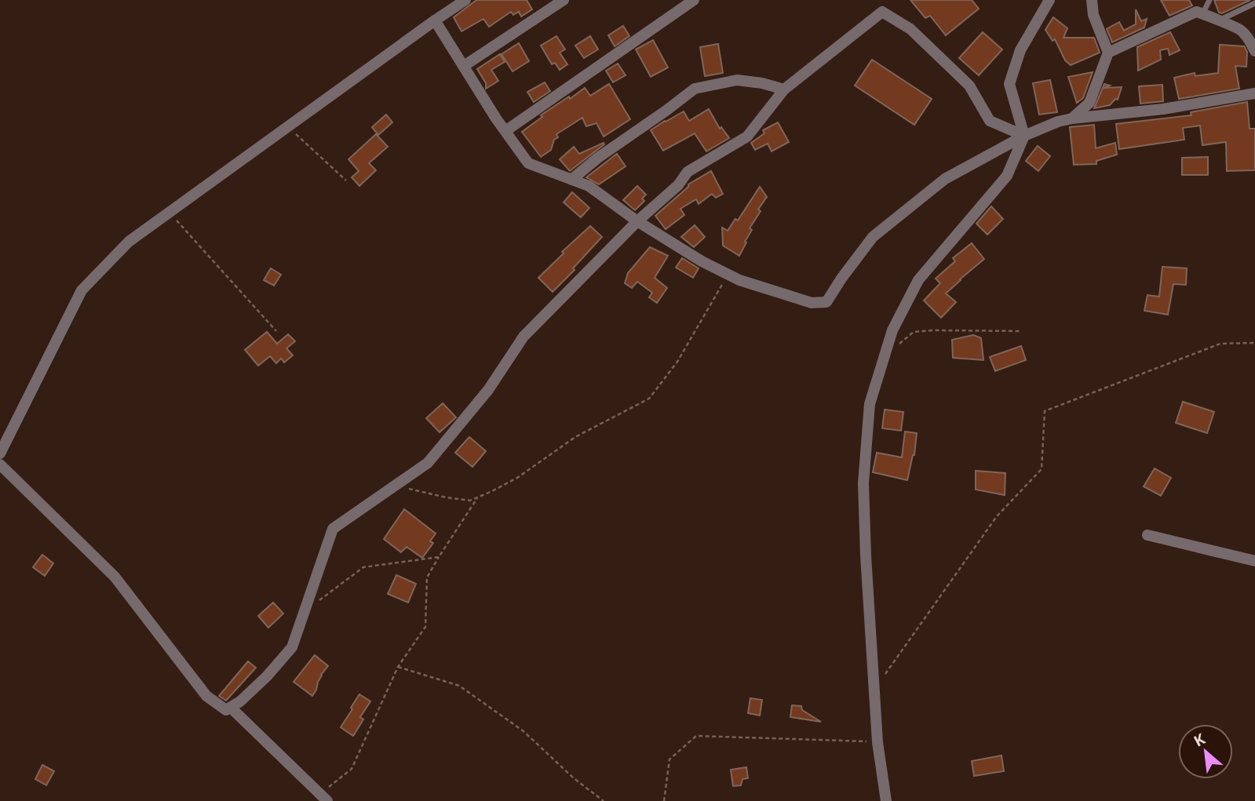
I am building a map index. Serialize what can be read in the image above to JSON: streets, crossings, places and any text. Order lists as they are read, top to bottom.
{
  "north": "top left"
}
